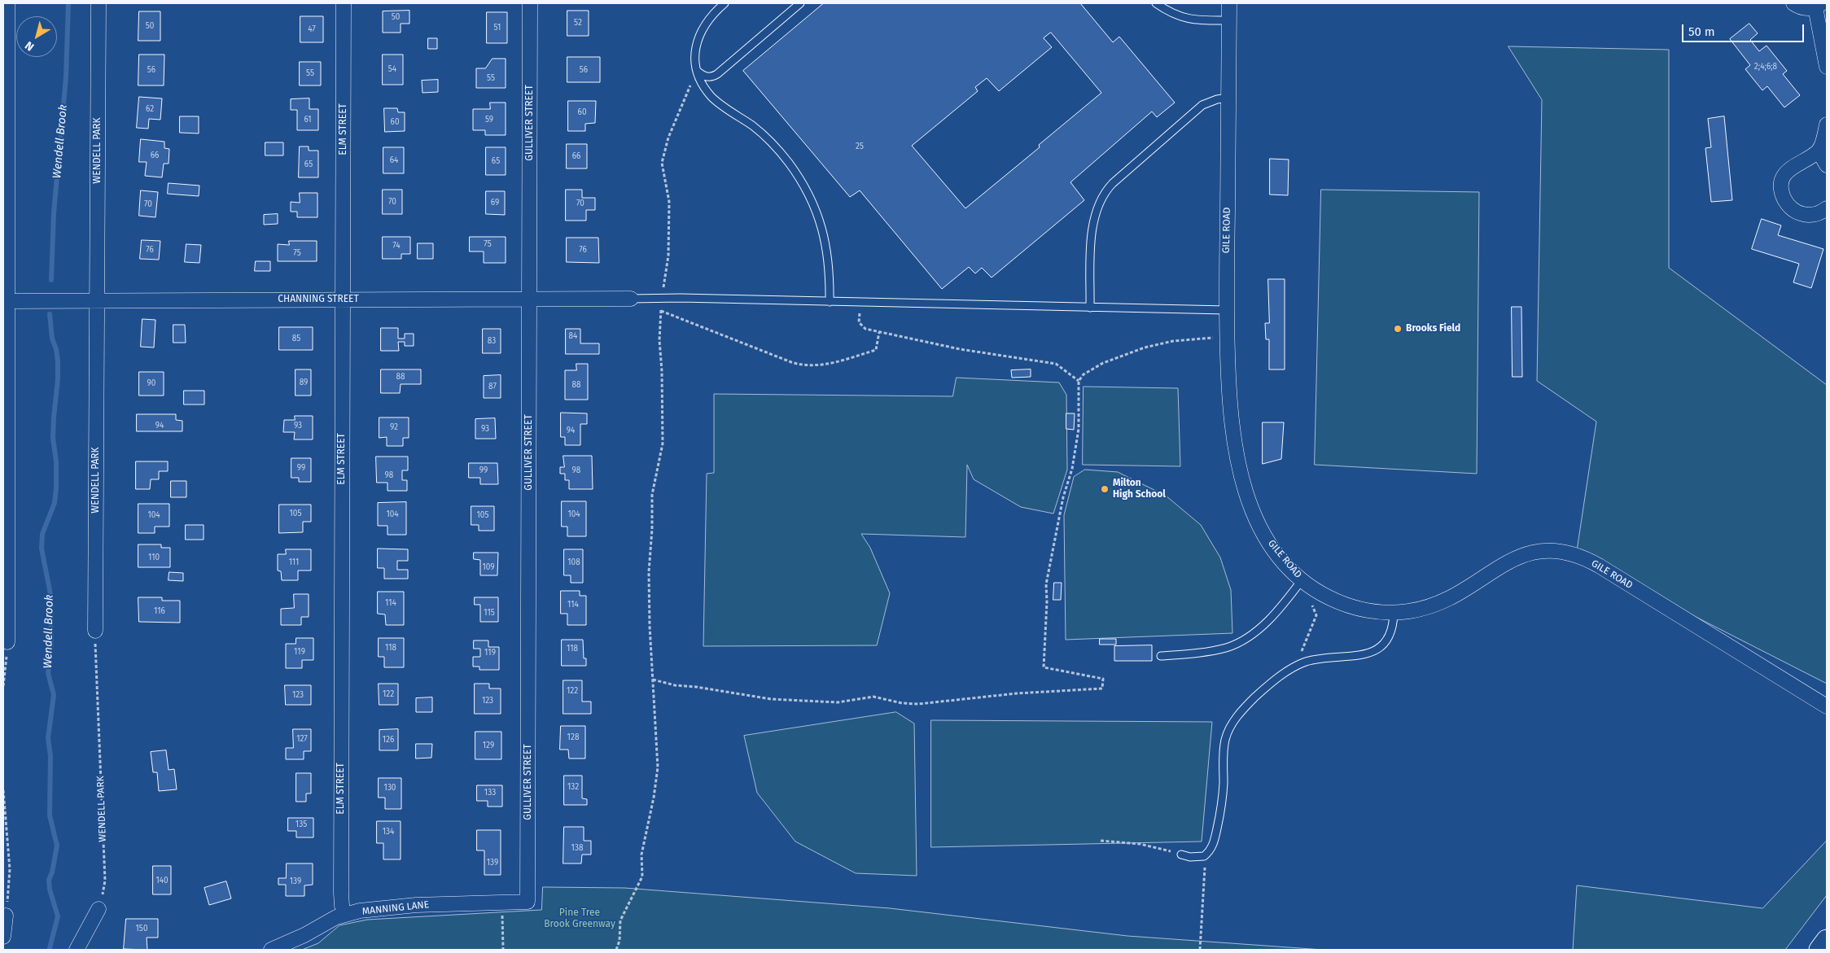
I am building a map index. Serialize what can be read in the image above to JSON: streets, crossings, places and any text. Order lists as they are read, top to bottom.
{
  "streets": {
    "street": [
      "GULLIVER STREET",
      "ELM STREET",
      "WENDELL PARK",
      "GILE ROAD",
      "CHANNING STREET",
      "MANNING LANE"
    ]
  },
  "crossings": [
    ["GULLIVER STREET", "CHANNING STREET"],
    ["GULLIVER STREET", "MANNING LANE"],
    ["ELM STREET", "CHANNING STREET"],
    ["ELM STREET", "MANNING LANE"],
    ["WENDELL PARK", "CHANNING STREET"]
  ],
  "water": ["Wendell Brook"],
  "parks": ["Pine Tree Brook Greenway"],
  "places": ["Brooks Field", "Milton High School"],
  "house_numbers": [
    "50",
    "52",
    "50",
    "51",
    "47",
    "2;4;6;8",
    "54",
    "56",
    "56",
    "55",
    "55",
    "62",
    "60",
    "61",
    "59",
    "60",
    "25",
    "66",
    "66",
    "64",
    "65",
    "65",
    "70",
    "69",
    "70",
    "70",
    "75",
    "74",
    "76",
    "76",
    "75",
    "84",
    "85",
    "83",
    "88",
    "89",
    "90",
    "88",
    "87",
    "94",
    "93",
    "92",
    "93",
    "94",
    "99",
    "99",
    "98",
    "98",
    "105",
    "104",
    "104",
    "104",
    "105",
    "110",
    "111",
    "108",
    "109",
    "114",
    "114",
    "116",
    "115",
    "118",
    "118",
    "119",
    "119",
    "122",
    "122",
    "123",
    "123",
    "128",
    "127",
    "126",
    "129",
    "132",
    "130",
    "133",
    "135",
    "134",
    "138",
    "139",
    "140",
    "139",
    "150"
  ],
  "scale_bar": "50 m",
  "north": "bottom left"
}
